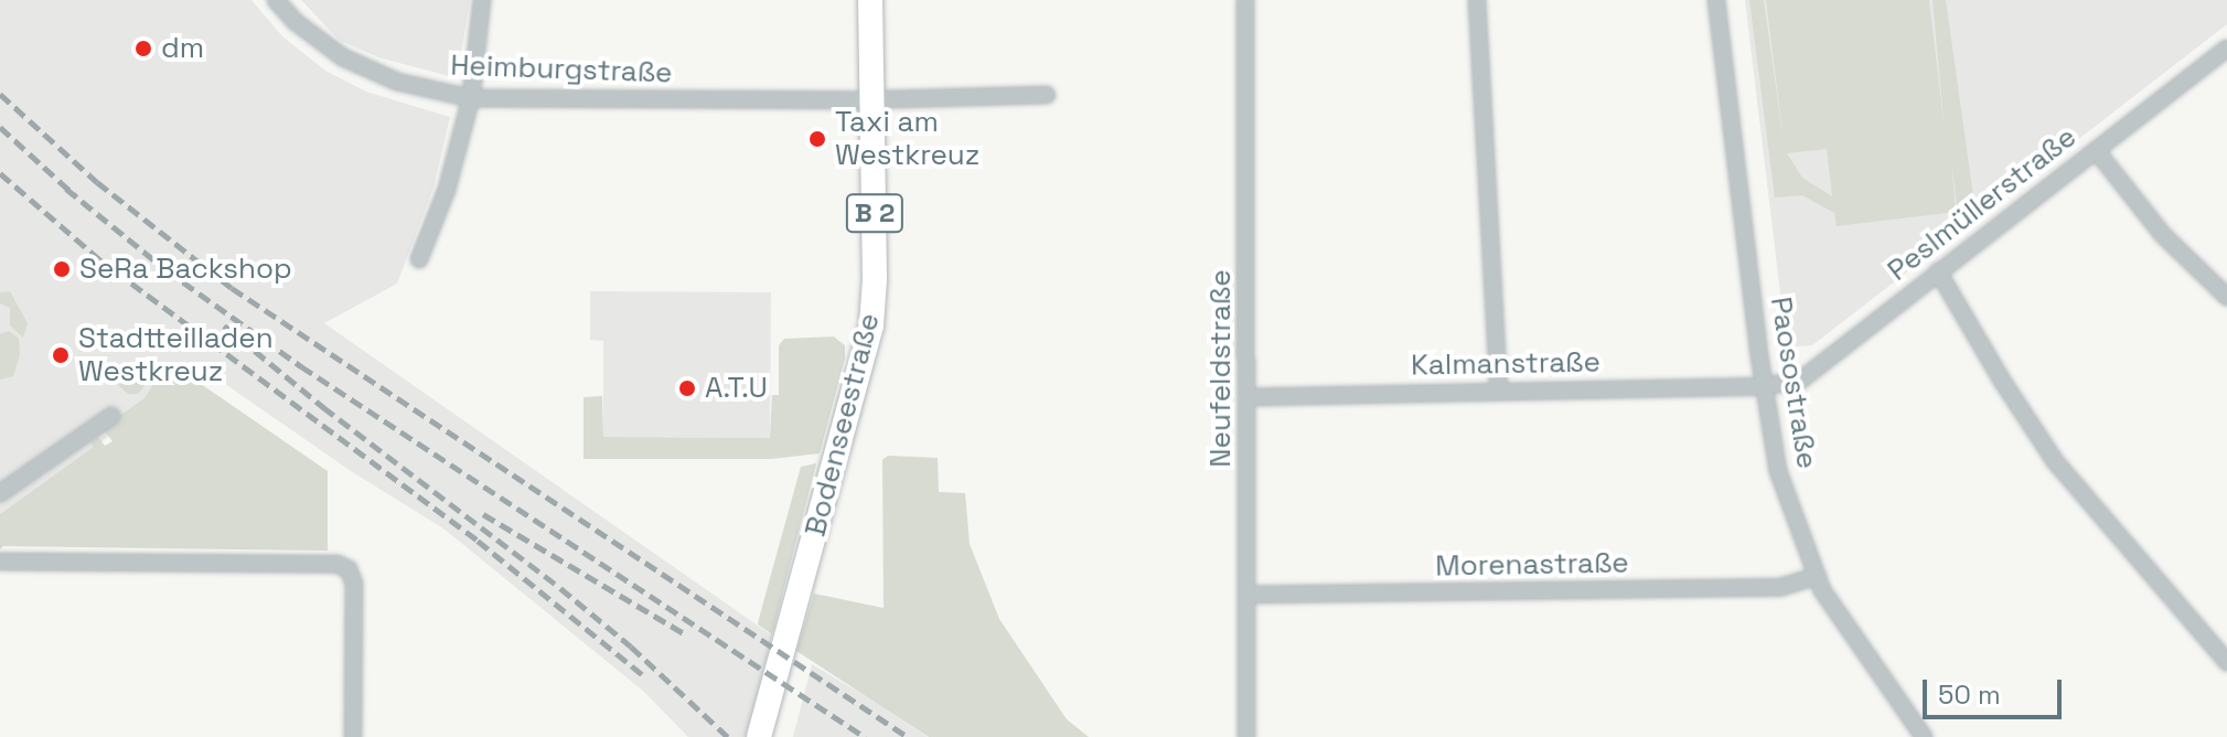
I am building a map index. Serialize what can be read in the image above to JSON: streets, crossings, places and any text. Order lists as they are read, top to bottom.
{
  "streets": {
    "main road": ["B 2", "Bodenseestraße"],
    "street": [
      "Heimburgstraße",
      "Peslmüllerstraße",
      "Kalmanstraße",
      "Neufeldstraße",
      "Paosostraße",
      "Morenastraße"
    ]
  },
  "crossings": [
    ["Heimburgstraße", "Bodenseestraße"],
    ["Peslmüllerstraße", "Kalmanstraße"],
    ["Peslmüllerstraße", "Paosostraße"],
    ["Kalmanstraße", "Neufeldstraße"],
    ["Kalmanstraße", "Paosostraße"],
    ["Neufeldstraße", "Morenastraße"],
    ["Paosostraße", "Morenastraße"]
  ],
  "places": [
    "dm",
    "Taxi am Westkreuz",
    "SeRa Backshop",
    "Stadtteilladen Westkreuz",
    "A.T.U"
  ],
  "scale_bar": "50 m"
}
